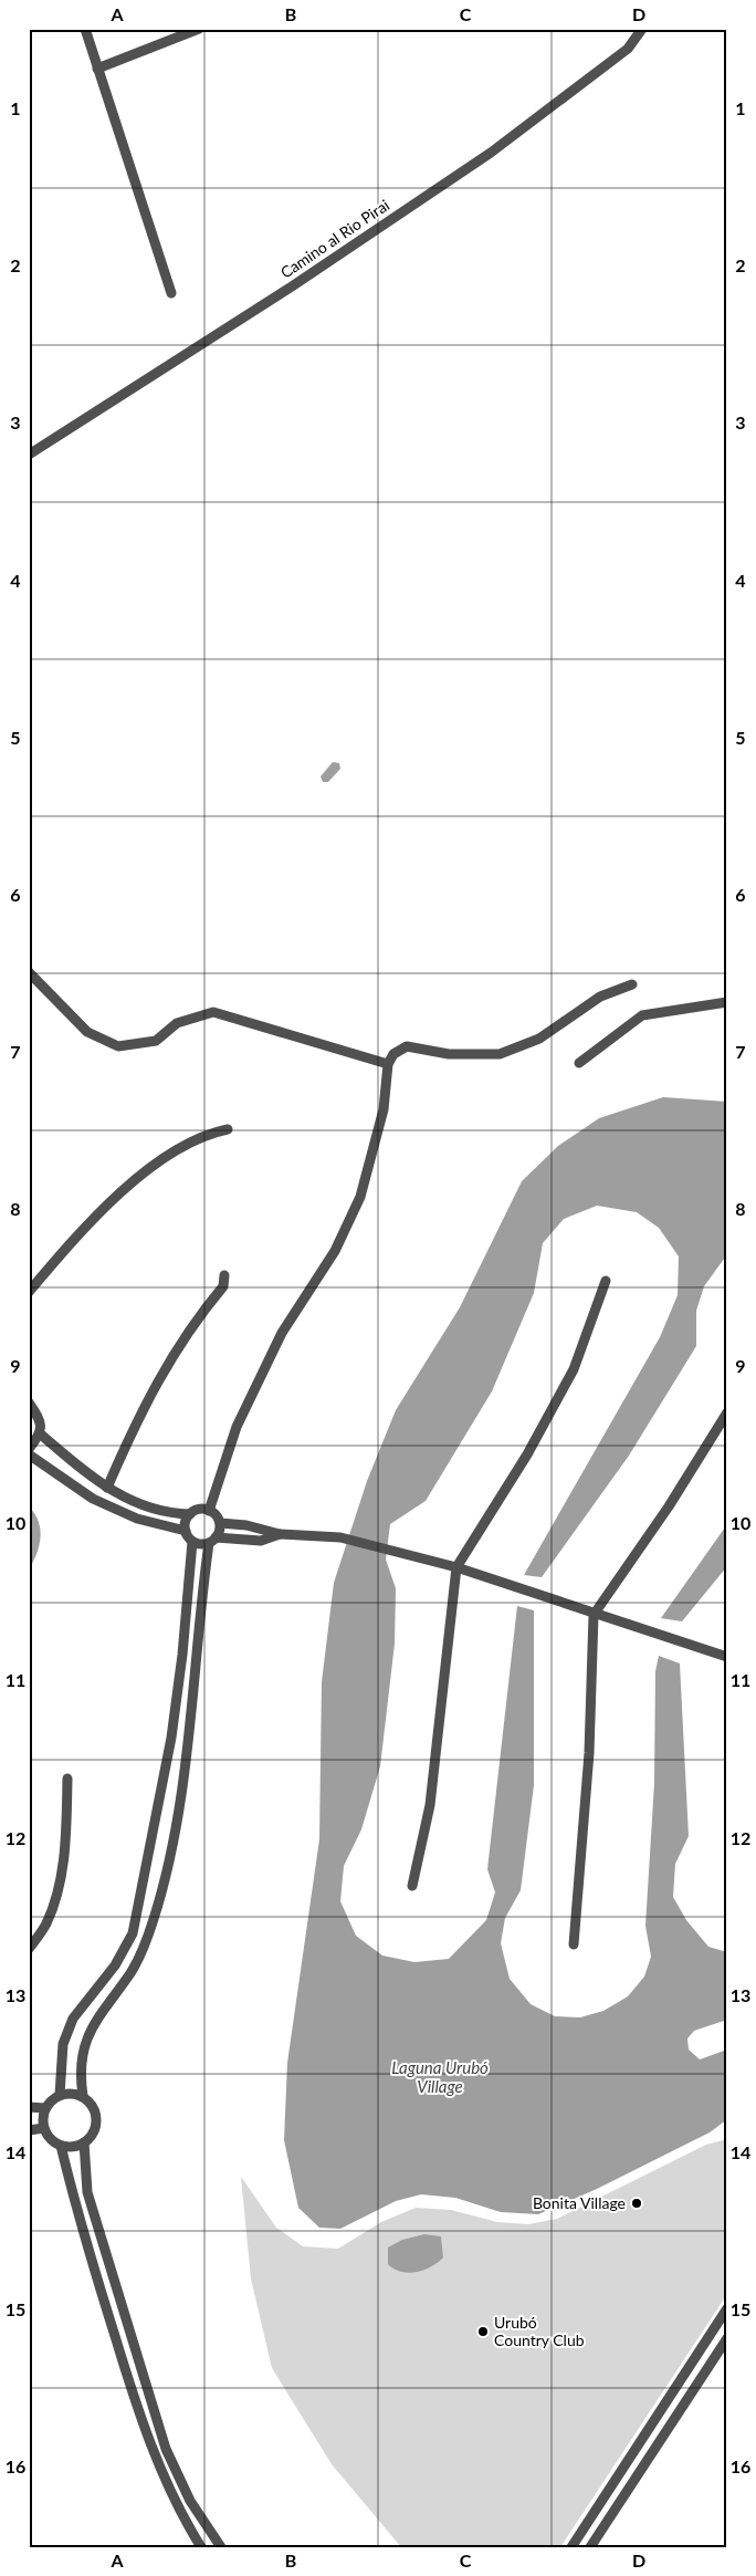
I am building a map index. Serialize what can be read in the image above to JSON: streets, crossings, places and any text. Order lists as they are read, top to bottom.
{
  "streets": {
    "street": ["Camino al Rio Pirai"]
  },
  "water": ["Laguna Urubó Village"],
  "places": ["Bonita Village", "Urubó Country Club"],
  "grid": {
    "columns": [
      "A",
      "B",
      "C",
      "D"
    ],
    "rows": [
      "1",
      "2",
      "3",
      "4",
      "5",
      "6",
      "7",
      "8",
      "9",
      "10",
      "11",
      "12",
      "13",
      "14",
      "15",
      "16"
    ]
  }
}
